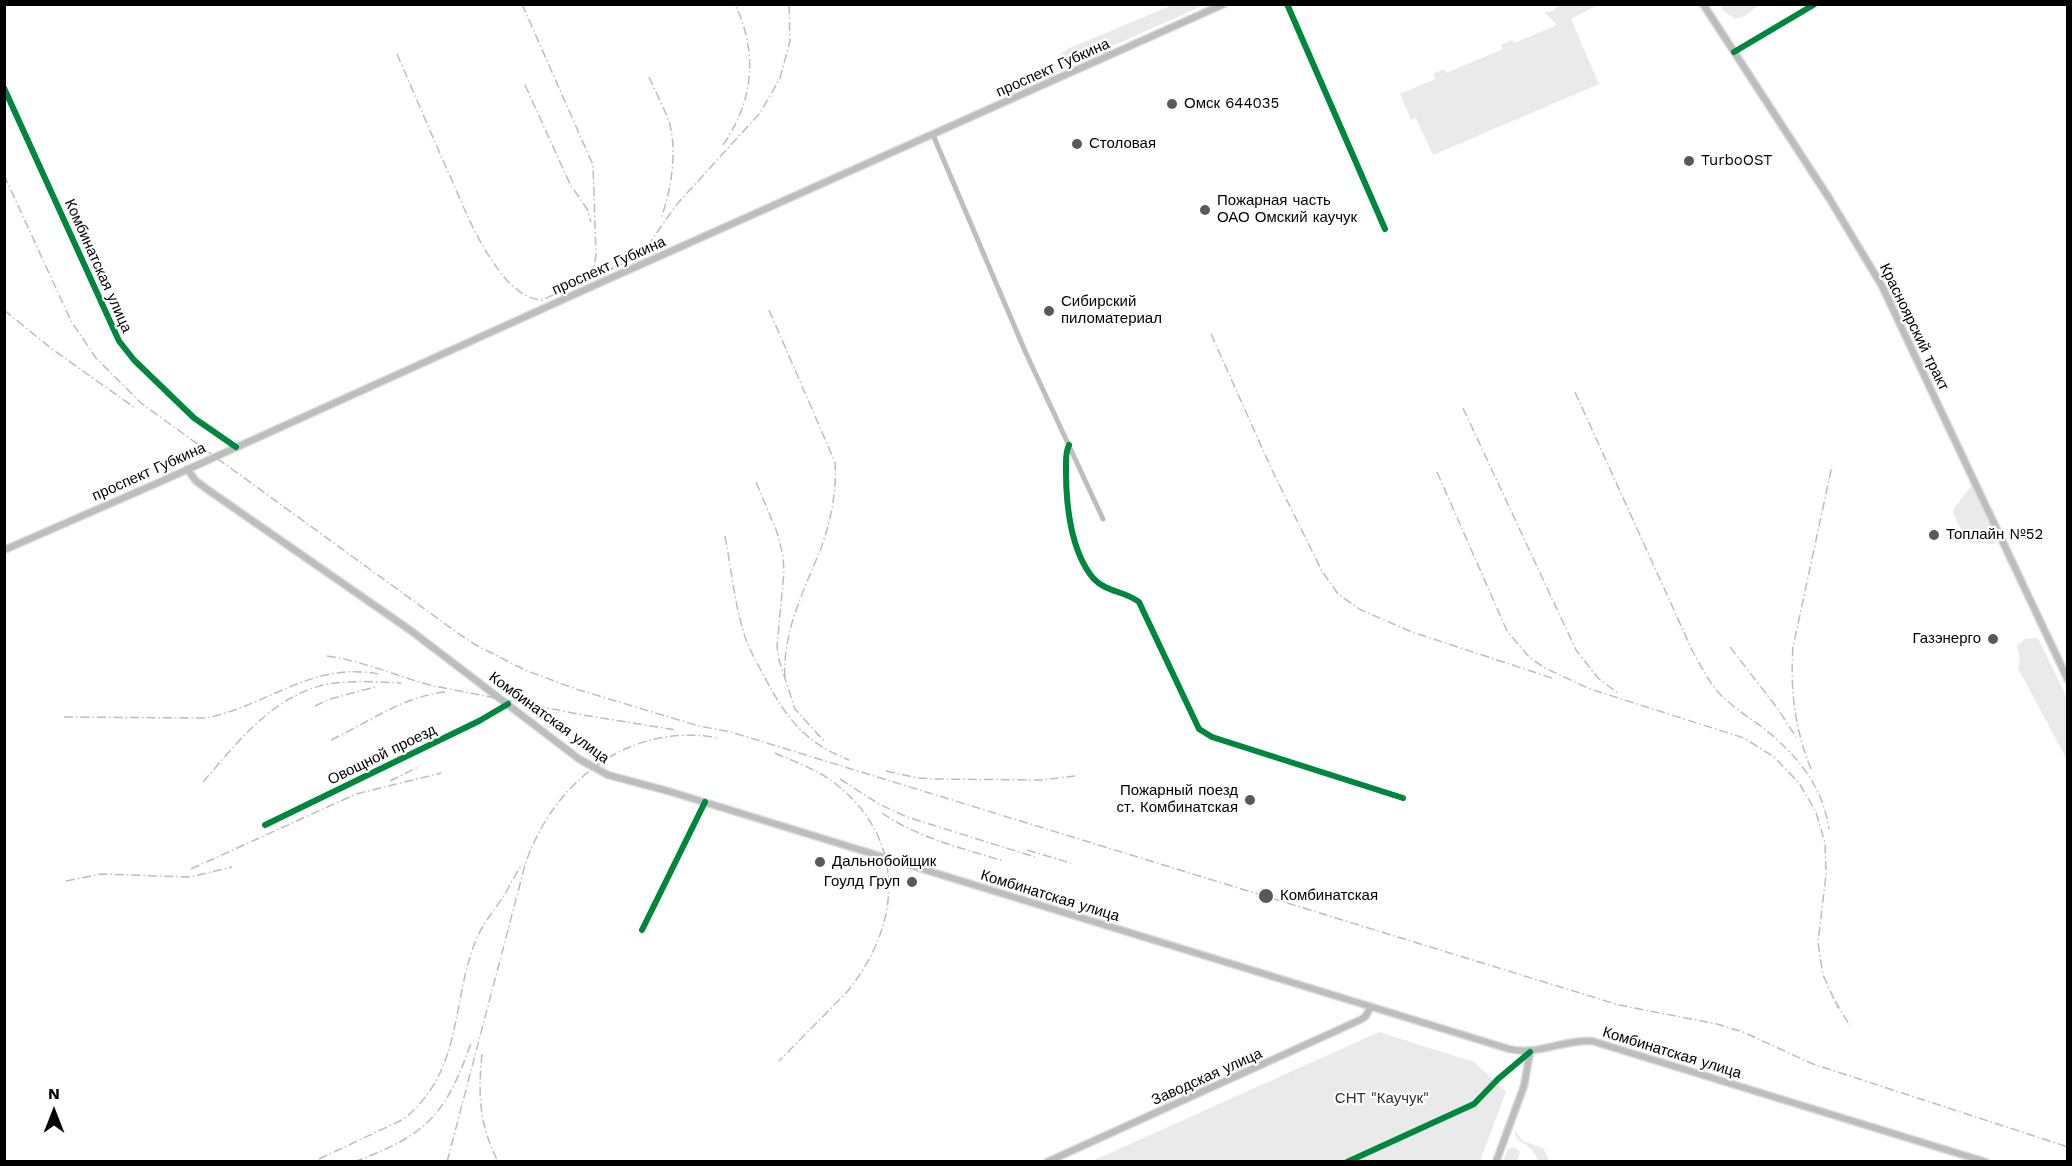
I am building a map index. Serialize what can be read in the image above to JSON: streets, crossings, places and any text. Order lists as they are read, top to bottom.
{
  "streets": {
    "main road": [
      "проспект Губкина",
      "Комбинатская улица",
      "Красноярский тракт",
      "Заводская улица"
    ],
    "street": ["Овощной проезд"]
  },
  "crossings": [
    ["проспект Губкина", "Комбинатская улица"],
    ["Комбинатская улица", "Овощной проезд"],
    ["Комбинатская улица", "Заводская улица"]
  ],
  "parks": ["СНТ \"Каучук\""],
  "places": [
    "Омск 644035",
    "Столовая",
    "TurboOST",
    "Пожарная часть ОАО Омский каучук",
    "Сибирский пиломатериал",
    "Топлайн №52",
    "Газэнерго",
    "Пожарный поезд ст. Комбинатская",
    "Дальнобойщик",
    "Гоулд Груп",
    "Комбинатская"
  ],
  "north": "top"
}
